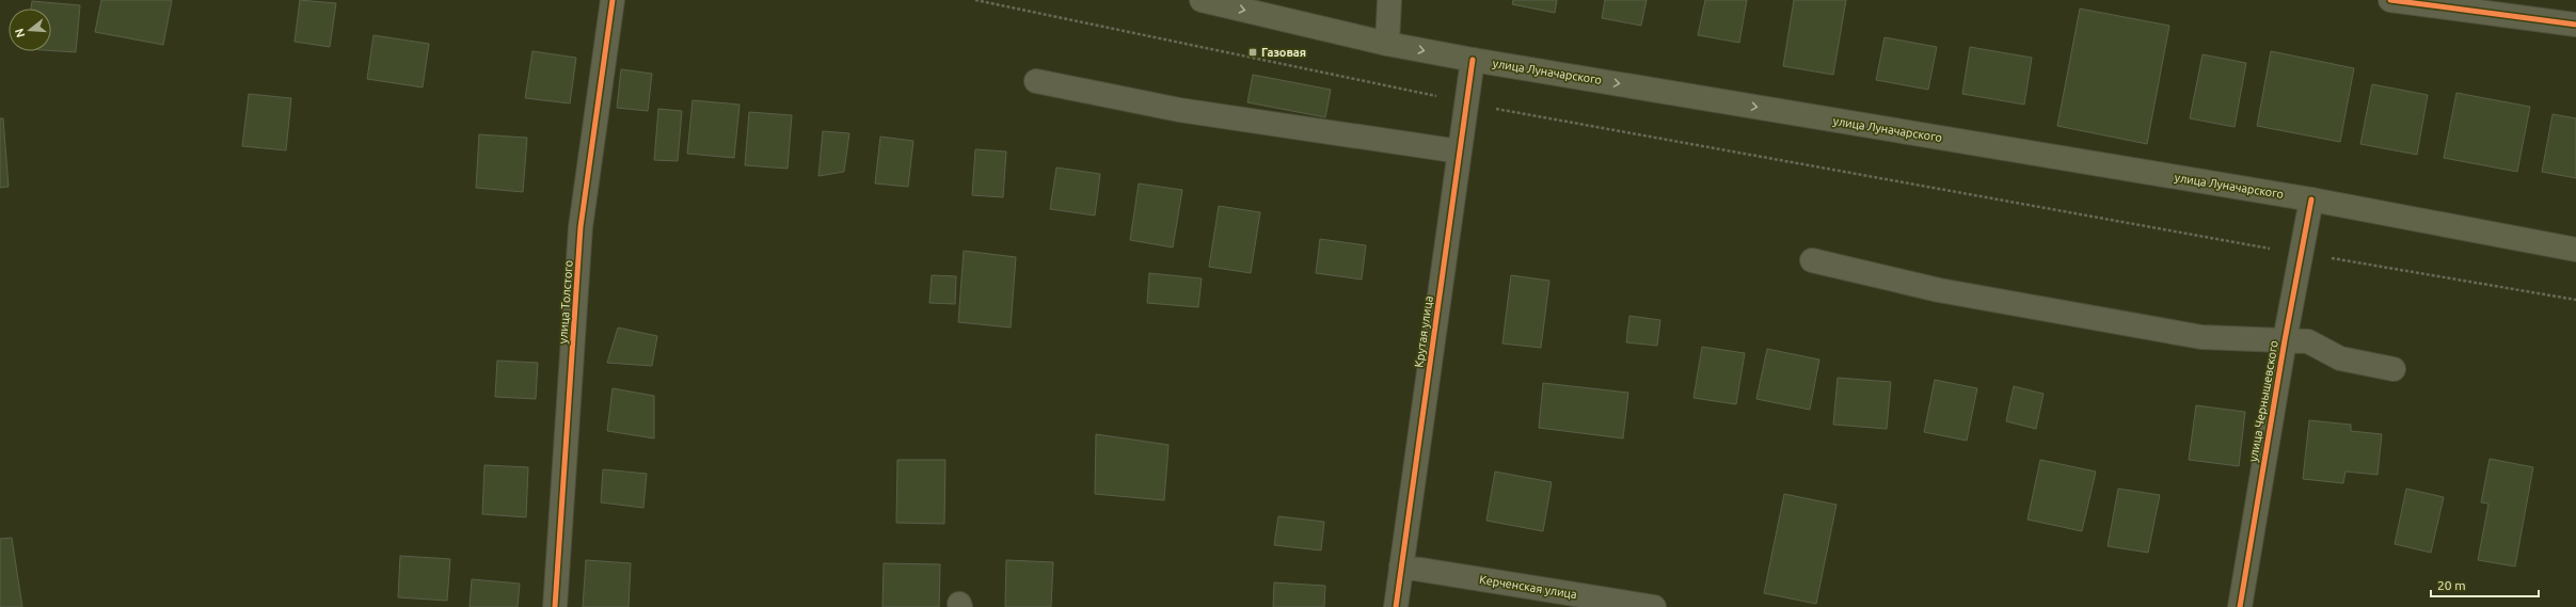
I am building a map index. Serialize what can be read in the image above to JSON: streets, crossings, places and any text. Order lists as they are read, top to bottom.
{
  "streets": {
    "main road": ["улица Луначарского"],
    "street": [
      "улица Толстого",
      "Крутая улица",
      "улица Чернышевского",
      "Керченская улица"
    ]
  },
  "crossings": [
    ["улица Луначарского", "Крутая улица"],
    ["улица Луначарского", "улица Чернышевского"],
    ["Крутая улица", "Керченская улица"]
  ],
  "one_way": ["улица Луначарского"],
  "places": {
    "transit": ["Газовая"]
  },
  "scale_bar": "20 m",
  "north": "left"
}
